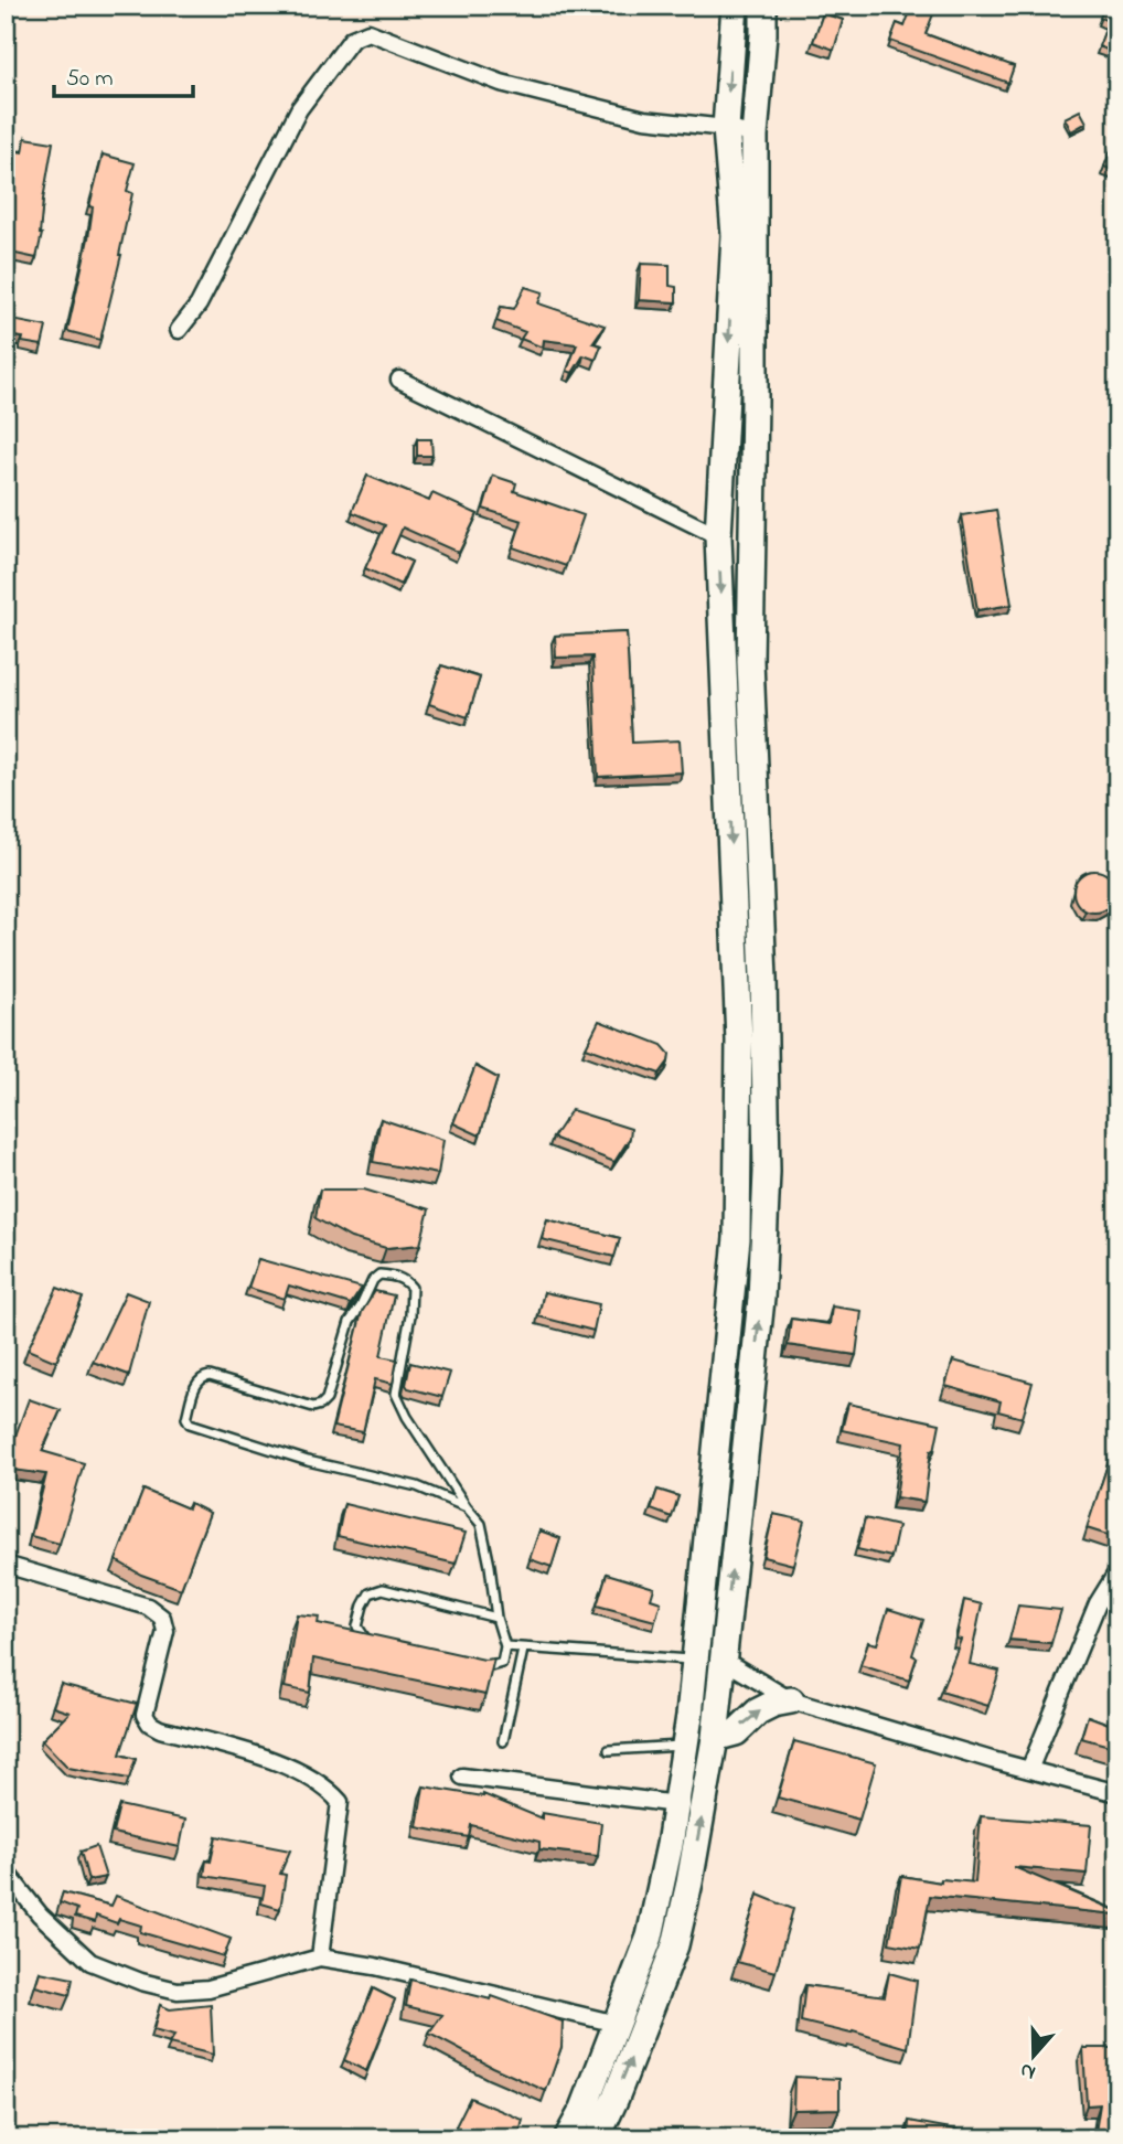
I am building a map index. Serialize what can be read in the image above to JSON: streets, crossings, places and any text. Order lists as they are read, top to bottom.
{
  "scale_bar": "50 m",
  "north": "bottom"
}
